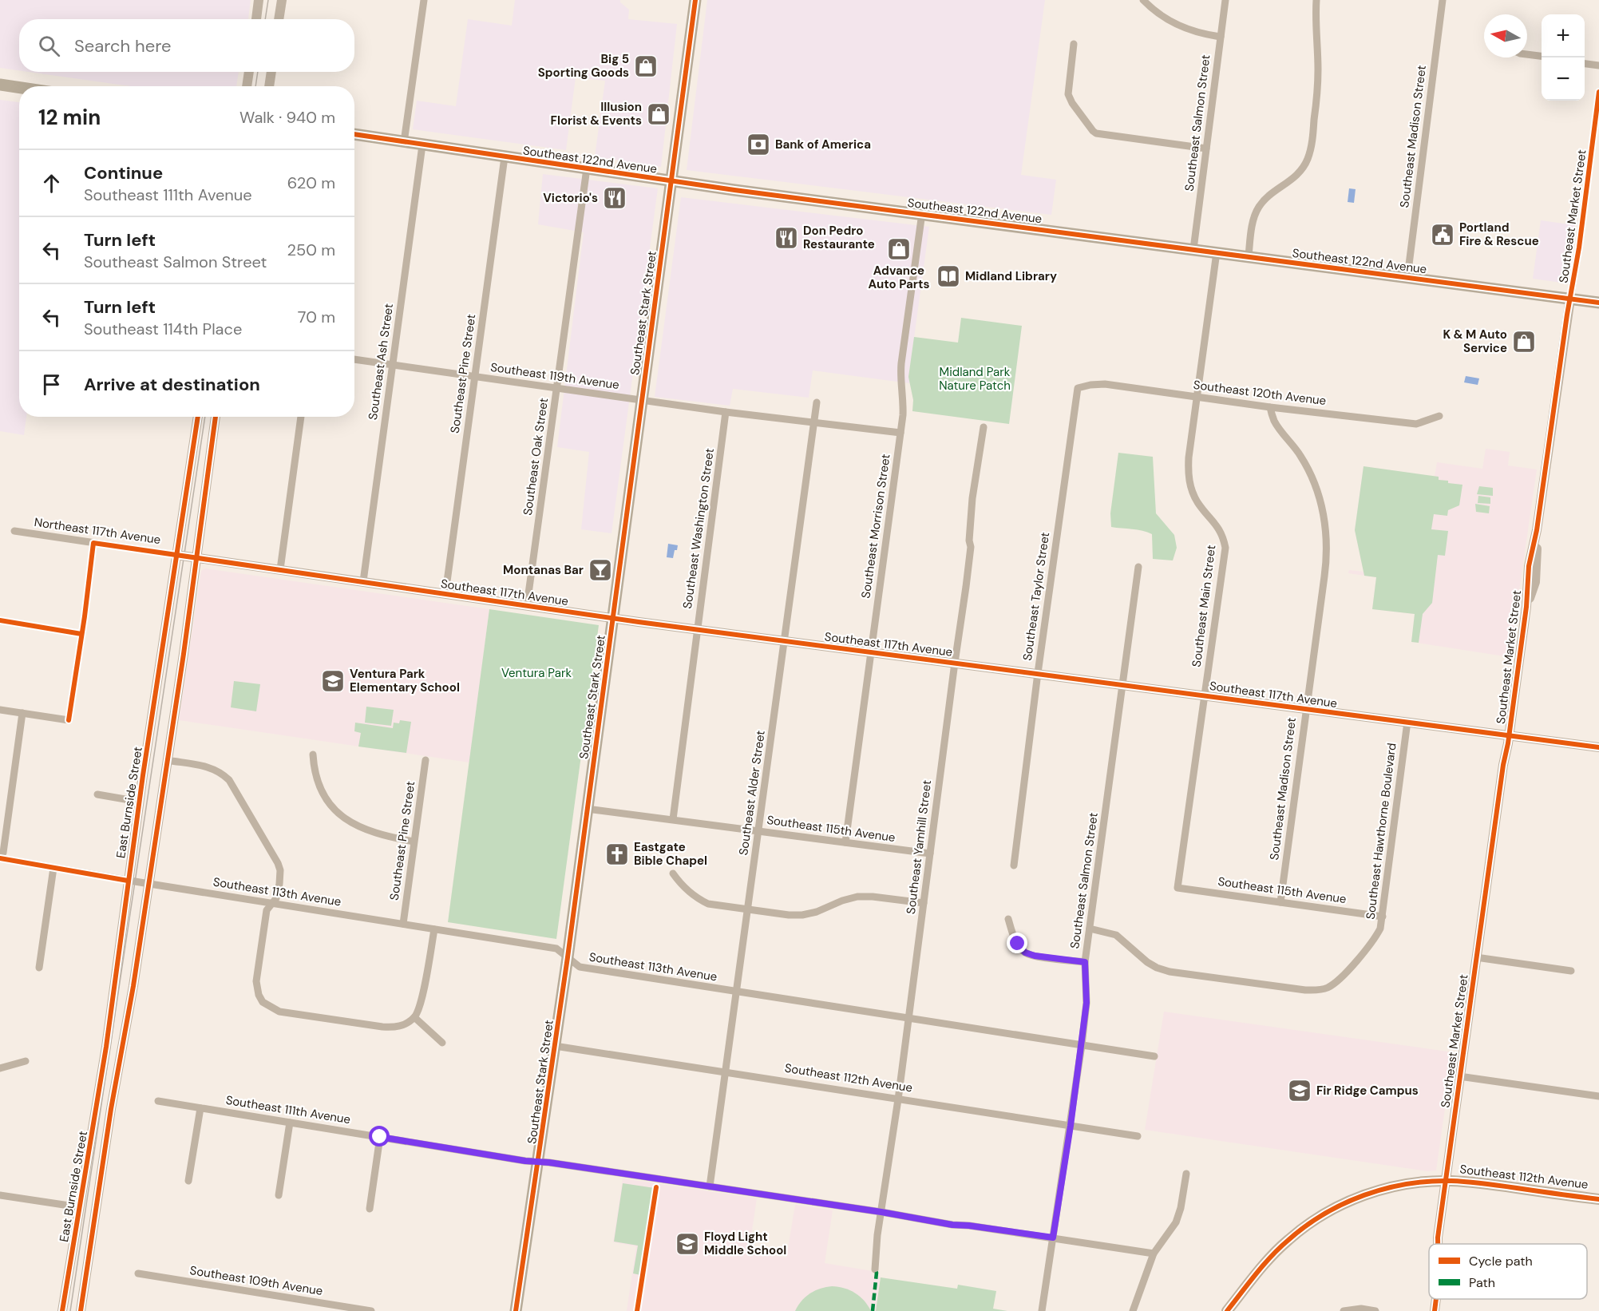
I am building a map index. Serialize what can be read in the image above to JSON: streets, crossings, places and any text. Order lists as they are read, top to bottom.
{
  "streets": {
    "main road": ["Southeast 122nd Avenue", "Southeast Stark Street", "Southeast 112th Avenue"],
    "street": [
      "Southeast Salmon Street",
      "Southeast Madison Street",
      "Southeast Market Street",
      "Southeast Ash Street",
      "Southeast Pine Street",
      "Southeast 119th Avenue",
      "Southeast 120th Avenue",
      "Southeast Oak Street",
      "Southeast Morrison Street",
      "Southeast Washington Street",
      "Northeast 117th Avenue",
      "Southeast 117th Avenue",
      "Southeast Taylor Street",
      "Southeast Main Street",
      "Southeast Alder Street",
      "East Burnside Street",
      "Southeast 115th Avenue",
      "Southeast Hawthorne Boulevard",
      "Southeast Yamhill Street",
      "Southeast 113th Avenue",
      "Southeast 111th Avenue",
      "Southeast 109th Avenue"
    ]
  },
  "crossings": [
    ["Southeast Salmon Street", "Southeast 122nd Avenue"],
    ["Southeast Salmon Street", "Southeast 117th Avenue"],
    ["Southeast Salmon Street", "Southeast Hawthorne Boulevard"],
    ["Southeast Salmon Street", "Southeast 113th Avenue"],
    ["Southeast Salmon Street", "Southeast 112th Avenue"],
    ["Southeast Salmon Street", "Southeast 111th Avenue"],
    ["Southeast Madison Street", "Southeast 122nd Avenue"],
    ["Southeast Madison Street", "Southeast 120th Avenue"],
    ["Southeast Madison Street", "Southeast 117th Avenue"],
    ["Southeast Madison Street", "Southeast 115th Avenue"],
    ["Southeast 122nd Avenue", "Southeast Market Street"],
    ["Southeast 122nd Avenue", "Southeast Stark Street"],
    ["Southeast 122nd Avenue", "Southeast Ash Street"],
    ["Southeast 122nd Avenue", "Southeast Pine Street"],
    ["Southeast 122nd Avenue", "Southeast Oak Street"],
    ["Southeast 122nd Avenue", "Southeast Morrison Street"],
    ["Southeast 122nd Avenue", "Southeast Main Street"],
    ["Southeast Market Street", "Southeast 117th Avenue"],
    ["Southeast Market Street", "Southeast 112th Avenue"],
    ["Southeast Stark Street", "Southeast 119th Avenue"],
    ["Southeast Stark Street", "Southeast 117th Avenue"],
    ["Southeast Stark Street", "Southeast 115th Avenue"],
    ["Southeast Stark Street", "Southeast 113th Avenue"],
    ["Southeast Stark Street", "Southeast 112th Avenue"],
    ["Southeast Stark Street", "Southeast 111th Avenue"],
    ["Southeast Ash Street", "Southeast 119th Avenue"],
    ["Southeast Ash Street", "Southeast 117th Avenue"],
    ["Southeast Pine Street", "Southeast 119th Avenue"],
    ["Southeast Pine Street", "Southeast 117th Avenue"],
    ["Southeast Pine Street", "Southeast 113th Avenue"],
    ["Southeast 119th Avenue", "Southeast Oak Street"],
    ["Southeast 119th Avenue", "Southeast Morrison Street"],
    ["Southeast 119th Avenue", "Southeast Washington Street"],
    ["Southeast 119th Avenue", "Southeast Alder Street"],
    ["Southeast 120th Avenue", "Southeast Taylor Street"],
    ["Southeast 120th Avenue", "Southeast Main Street"],
    ["Southeast Oak Street", "Southeast 117th Avenue"],
    ["Southeast Morrison Street", "Southeast 117th Avenue"],
    ["Southeast Morrison Street", "Southeast 115th Avenue"],
    ["Southeast Washington Street", "Southeast 117th Avenue"],
    ["Southeast Washington Street", "Southeast 115th Avenue"],
    ["Northeast 117th Avenue", "Southeast 117th Avenue"],
    ["Northeast 117th Avenue", "East Burnside Street"],
    ["Southeast 117th Avenue", "Southeast Taylor Street"],
    ["Southeast 117th Avenue", "Southeast Main Street"],
    ["Southeast 117th Avenue", "Southeast Alder Street"],
    ["Southeast 117th Avenue", "East Burnside Street"],
    ["Southeast 117th Avenue", "Southeast Hawthorne Boulevard"],
    ["Southeast 117th Avenue", "Southeast Yamhill Street"],
    ["Southeast Main Street", "Southeast 115th Avenue"],
    ["Southeast Alder Street", "Southeast 115th Avenue"],
    ["Southeast Alder Street", "Southeast 113th Avenue"],
    ["Southeast Alder Street", "Southeast 112th Avenue"],
    ["Southeast Alder Street", "Southeast 111th Avenue"],
    ["East Burnside Street", "Southeast 113th Avenue"],
    ["Southeast 115th Avenue", "Southeast Hawthorne Boulevard"],
    ["Southeast 115th Avenue", "Southeast Yamhill Street"],
    ["Southeast Yamhill Street", "Southeast 113th Avenue"],
    ["Southeast Yamhill Street", "Southeast 112th Avenue"],
    ["Southeast Yamhill Street", "Southeast 111th Avenue"]
  ],
  "parks": ["Midland Park Nature Patch", "Ventura Park"],
  "places": {
    "shop": [
      "Big 5 Sporting Goods",
      "Illusion Florist & Events",
      "Advance Auto Parts",
      "K & M Auto Service"
    ],
    "bank": ["Bank of America"],
    "restaurant": ["Victorio's", "Don Pedro Restaurante"],
    "public building": ["Portland Fire & Rescue"],
    "library": ["Midland Library"],
    "bar": ["Montanas Bar"],
    "school or university": ["Ventura Park Elementary School", "Fir Ridge Campus", "Floyd Light Middle School"],
    "church": ["Eastgate Bible Chapel"]
  },
  "legend": ["Cycle path", "Path"],
  "north": "left",
  "page": {
    "map_buttons": ["+", "−"],
    "search": "Search here",
    "heading": ["12 min", "Walk · 940 m"],
    "list": [
      ["Continue", "Southeast 111th Avenue", "620 m"],
      ["Turn left", "Southeast Salmon Street", "250 m"],
      ["Turn left", "Southeast 114th Place", "70 m"],
      "Arrive at destination"
    ]
  }
}
